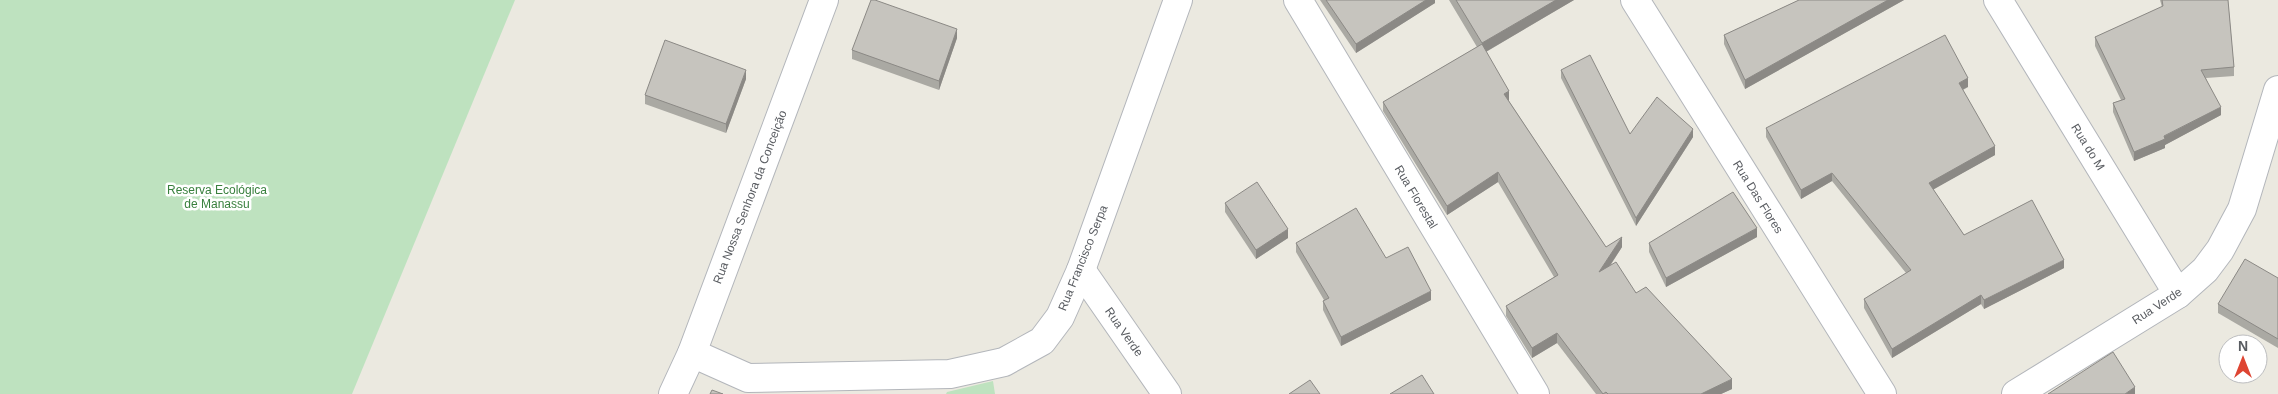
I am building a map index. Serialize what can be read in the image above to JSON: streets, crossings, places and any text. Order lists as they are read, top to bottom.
{
  "streets": {
    "street": [
      "Rua do M",
      "Rua Nossa Senhora da Conceição",
      "Rua Florestal",
      "Rua Das Flores",
      "Rua Francisco Serpa",
      "Rua Verde"
    ]
  },
  "crossings": [
    ["Rua do M", "Rua Verde"],
    ["Rua Nossa Senhora da Conceição", "Rua Francisco Serpa"],
    ["Rua Francisco Serpa", "Rua Verde"]
  ],
  "parks": ["Reserva Ecológica de Manassu"],
  "north": "top"
}
